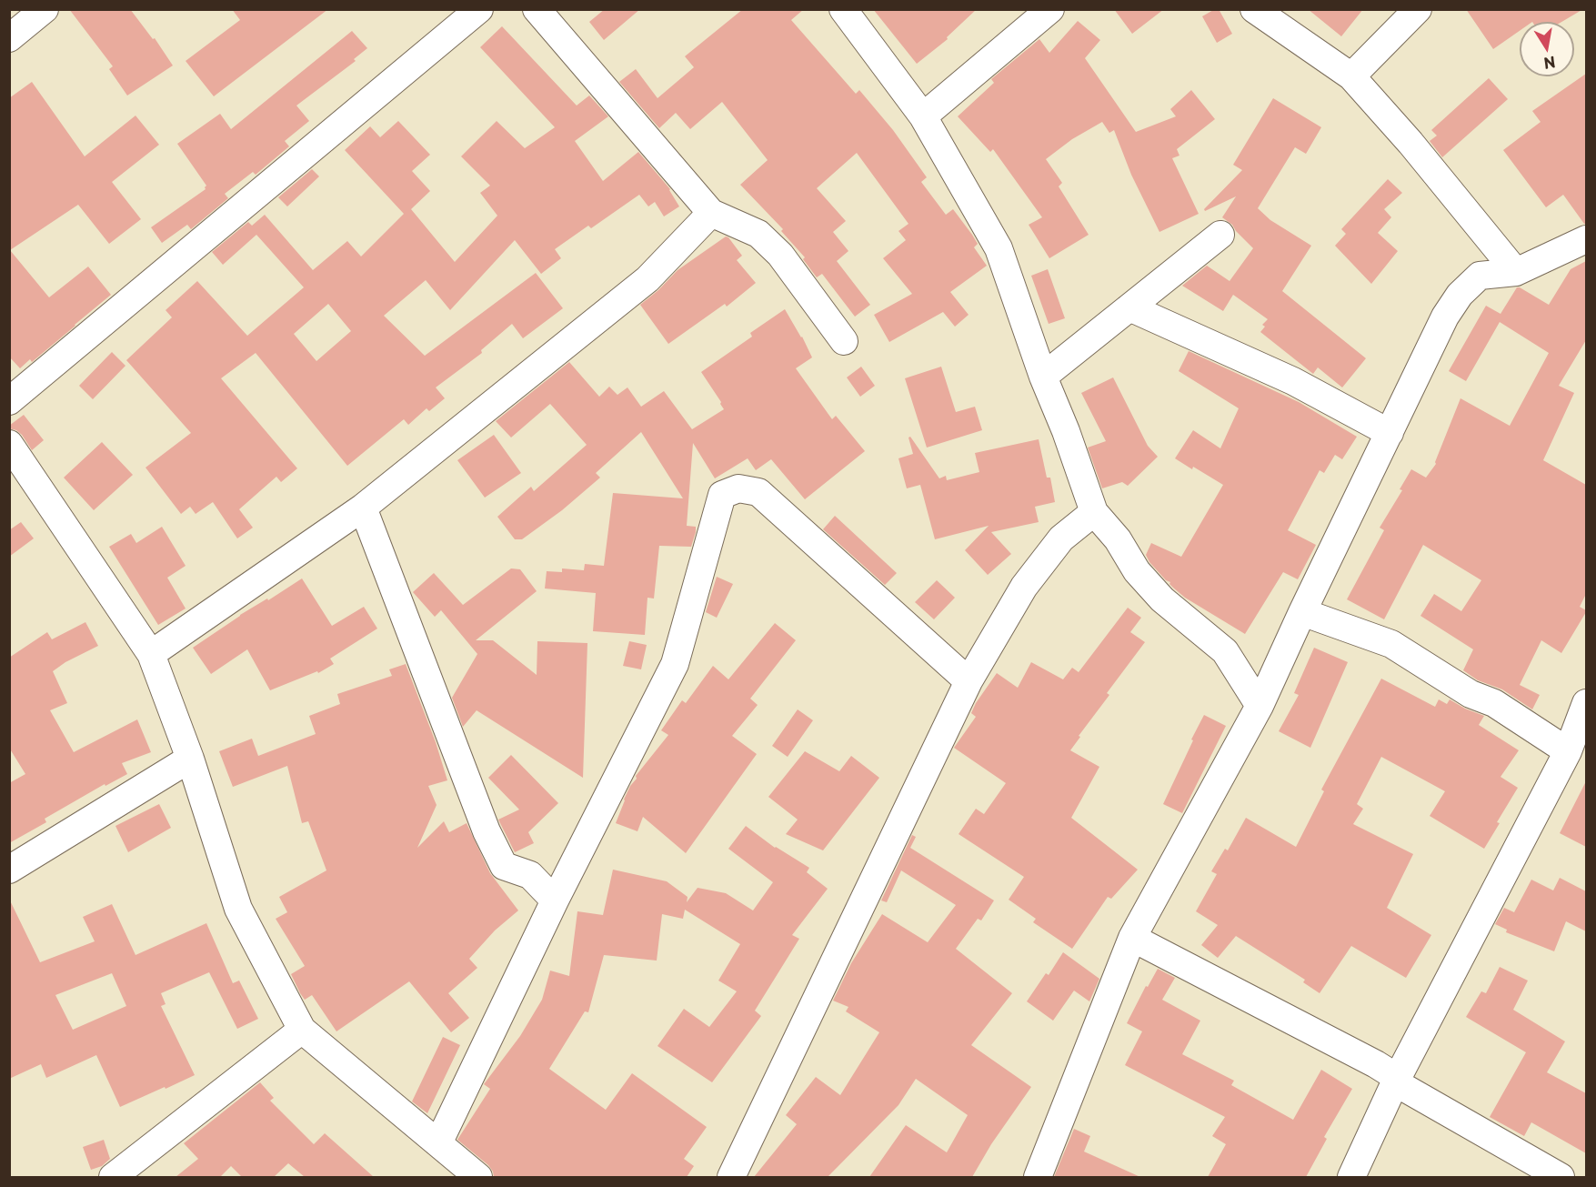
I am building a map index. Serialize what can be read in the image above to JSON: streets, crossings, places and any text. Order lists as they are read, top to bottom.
{
  "north": "bottom"
}
